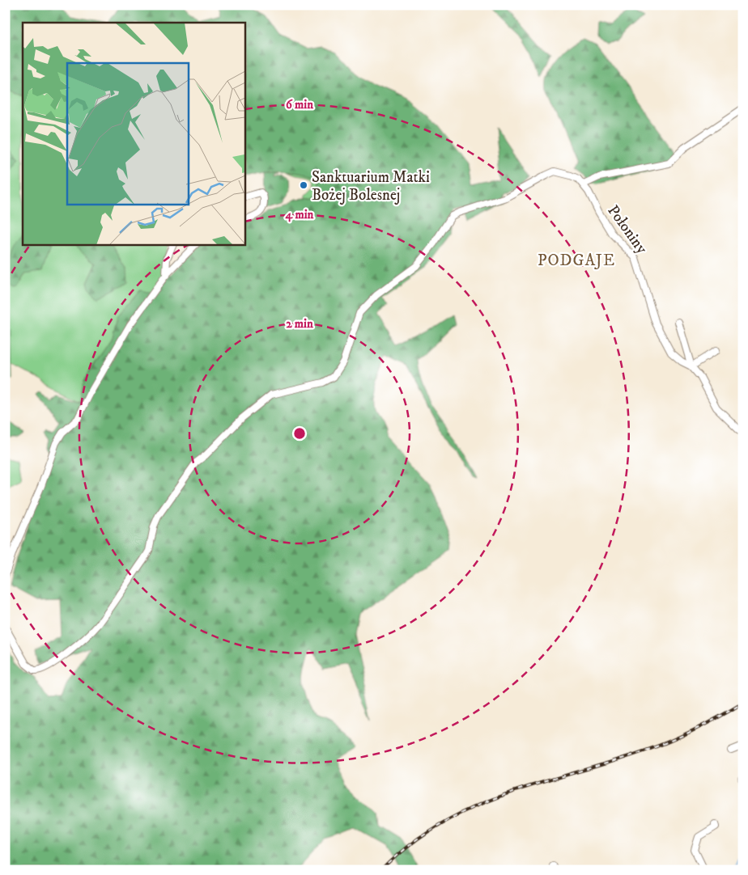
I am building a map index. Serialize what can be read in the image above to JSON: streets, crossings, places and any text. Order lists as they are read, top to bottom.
{
  "streets": {
    "street": ["Połoniny"]
  },
  "districts": ["PODGAJE"],
  "places": ["Sanktuarium Matki Bożej Bolesnej"],
  "rings": ["6 min", "4 min", "2 min"]
}
